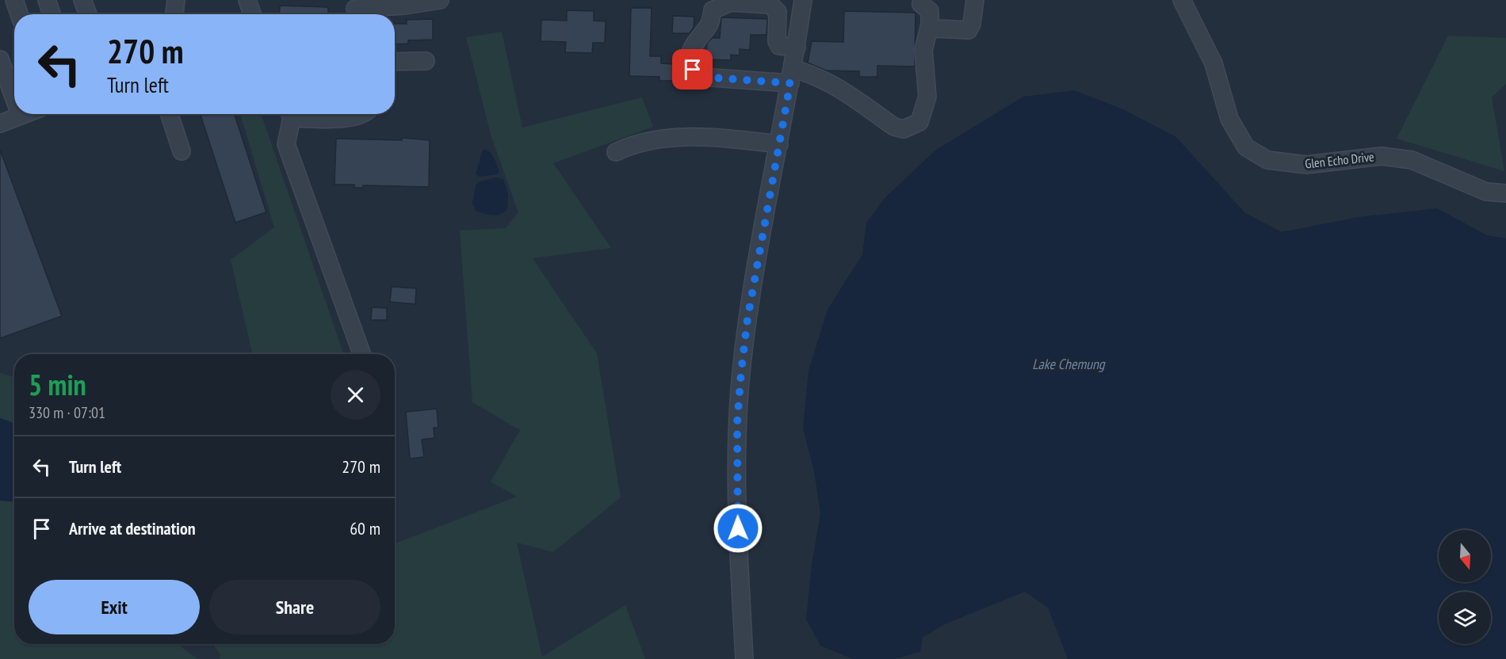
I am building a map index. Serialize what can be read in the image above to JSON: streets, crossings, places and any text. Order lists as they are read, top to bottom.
{
  "streets": {
    "street": ["Glen Echo Drive"]
  },
  "water": ["Lake Chemung"],
  "north": "bottom",
  "page": {
    "turn": ["270 m", "Turn left"],
    "heading": ["5 min", "330 m · 07:01"],
    "list": [
      {
        "name": "Turn left",
        "value": "270 m"
      },
      {
        "name": "Arrive at destination",
        "value": "60 m"
      }
    ],
    "buttons": ["Exit", "Share"]
  }
}
